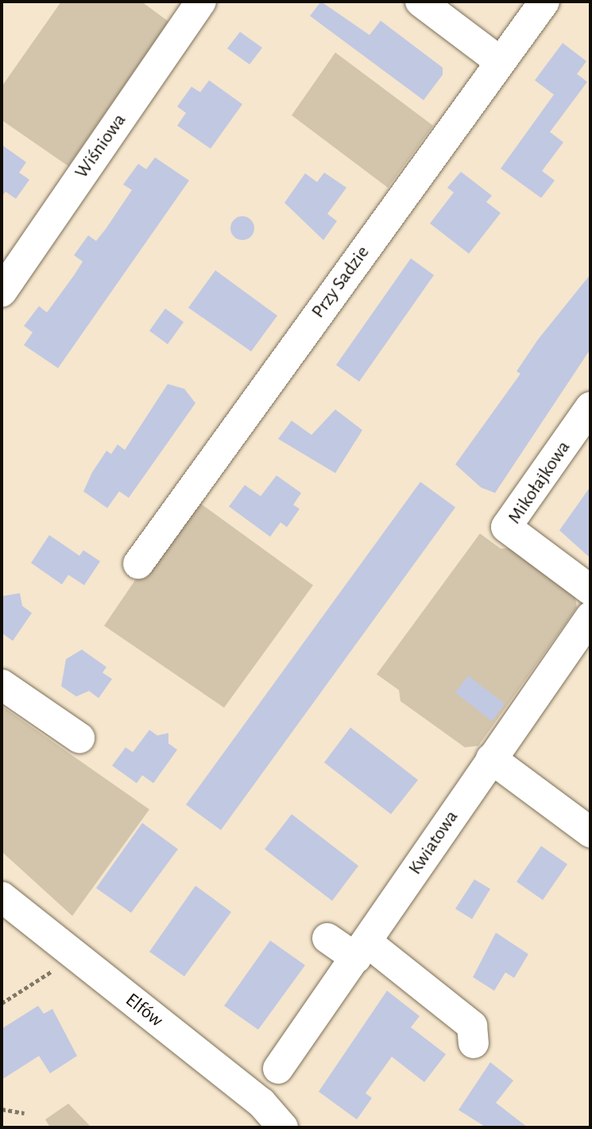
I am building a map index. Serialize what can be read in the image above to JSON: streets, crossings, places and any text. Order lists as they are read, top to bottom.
{
  "streets": {
    "street": [
      "Wiśniowa",
      "Przy Sadzie",
      "Mikołajkowa",
      "Kwiatowa",
      "Elfów"
    ]
  }
}
